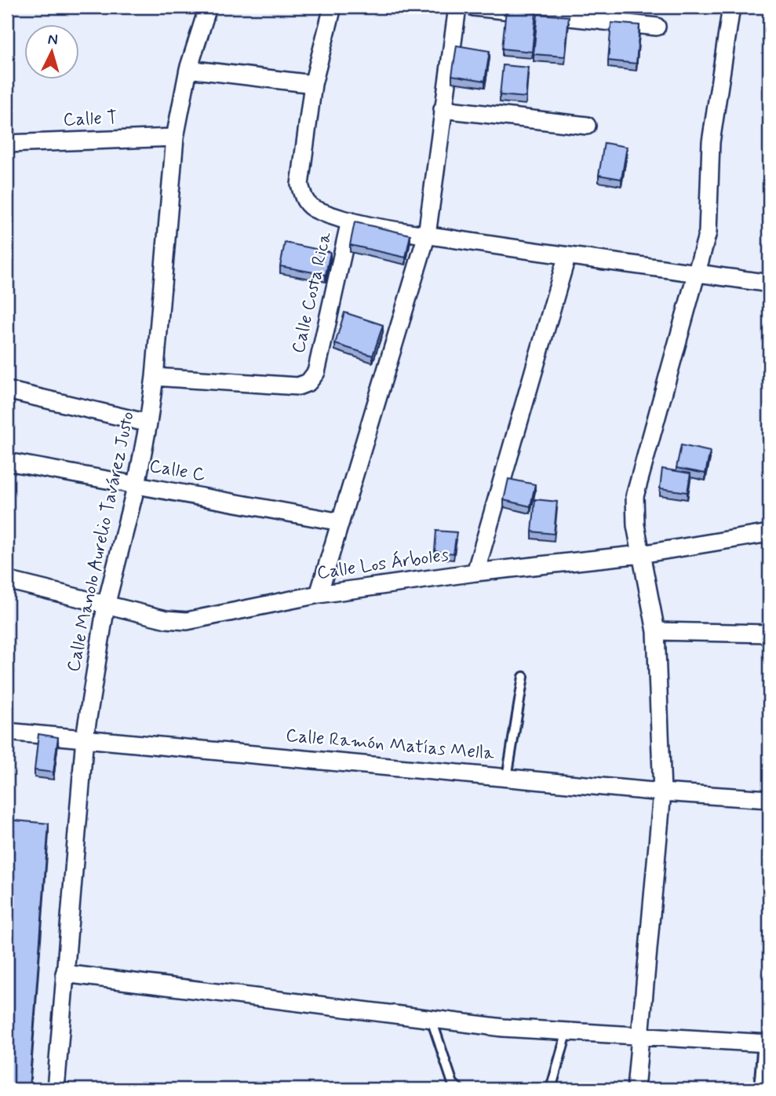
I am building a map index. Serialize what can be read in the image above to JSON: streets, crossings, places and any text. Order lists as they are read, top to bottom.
{
  "streets": {
    "street": [
      "Calle T",
      "Calle Costa Rica",
      "Calle C",
      "Calle Manolo Aurelio Tavárez Justo",
      "Calle Los Árboles",
      "Calle Ramón Matías Mella"
    ]
  },
  "crossings": [
    ["Calle T", "Calle Manolo Aurelio Tavárez Justo"],
    ["Calle Costa Rica", "Calle Manolo Aurelio Tavárez Justo"],
    ["Calle C", "Calle Manolo Aurelio Tavárez Justo"],
    ["Calle Manolo Aurelio Tavárez Justo", "Calle Los Árboles"],
    ["Calle Manolo Aurelio Tavárez Justo", "Calle Ramón Matías Mella"]
  ],
  "north": "top"
}
